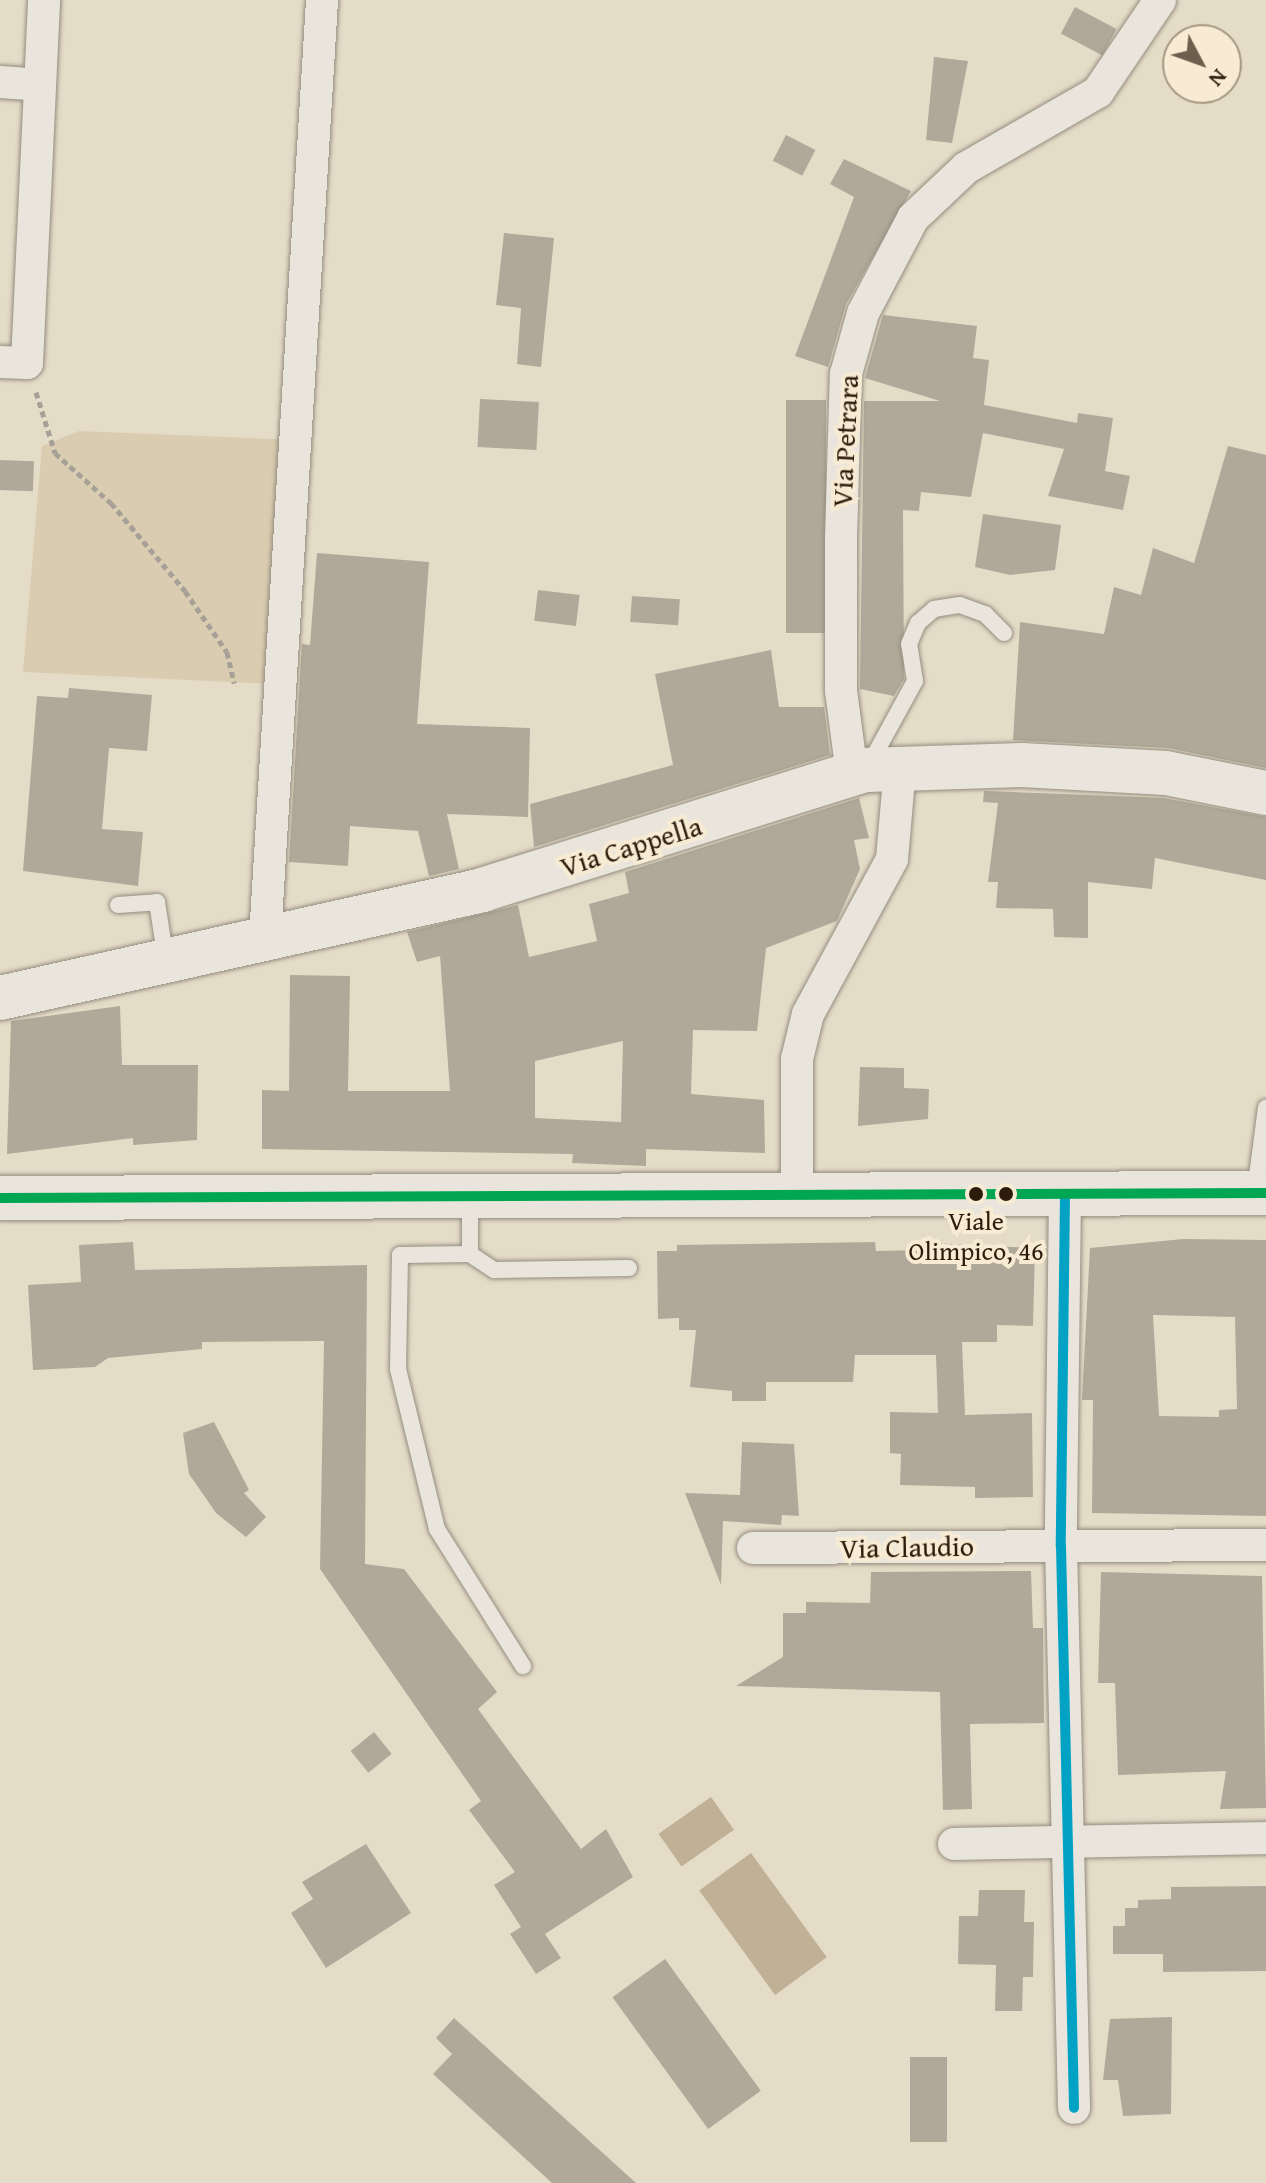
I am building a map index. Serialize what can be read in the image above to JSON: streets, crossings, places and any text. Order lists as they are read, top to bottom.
{
  "streets": {
    "street": ["Via Petrara", "Via Cappella", "Via Claudio"]
  },
  "crossings": [
    ["Via Petrara", "Via Cappella"]
  ],
  "places": ["Viale Olimpico, 46"],
  "north": "bottom right"
}
